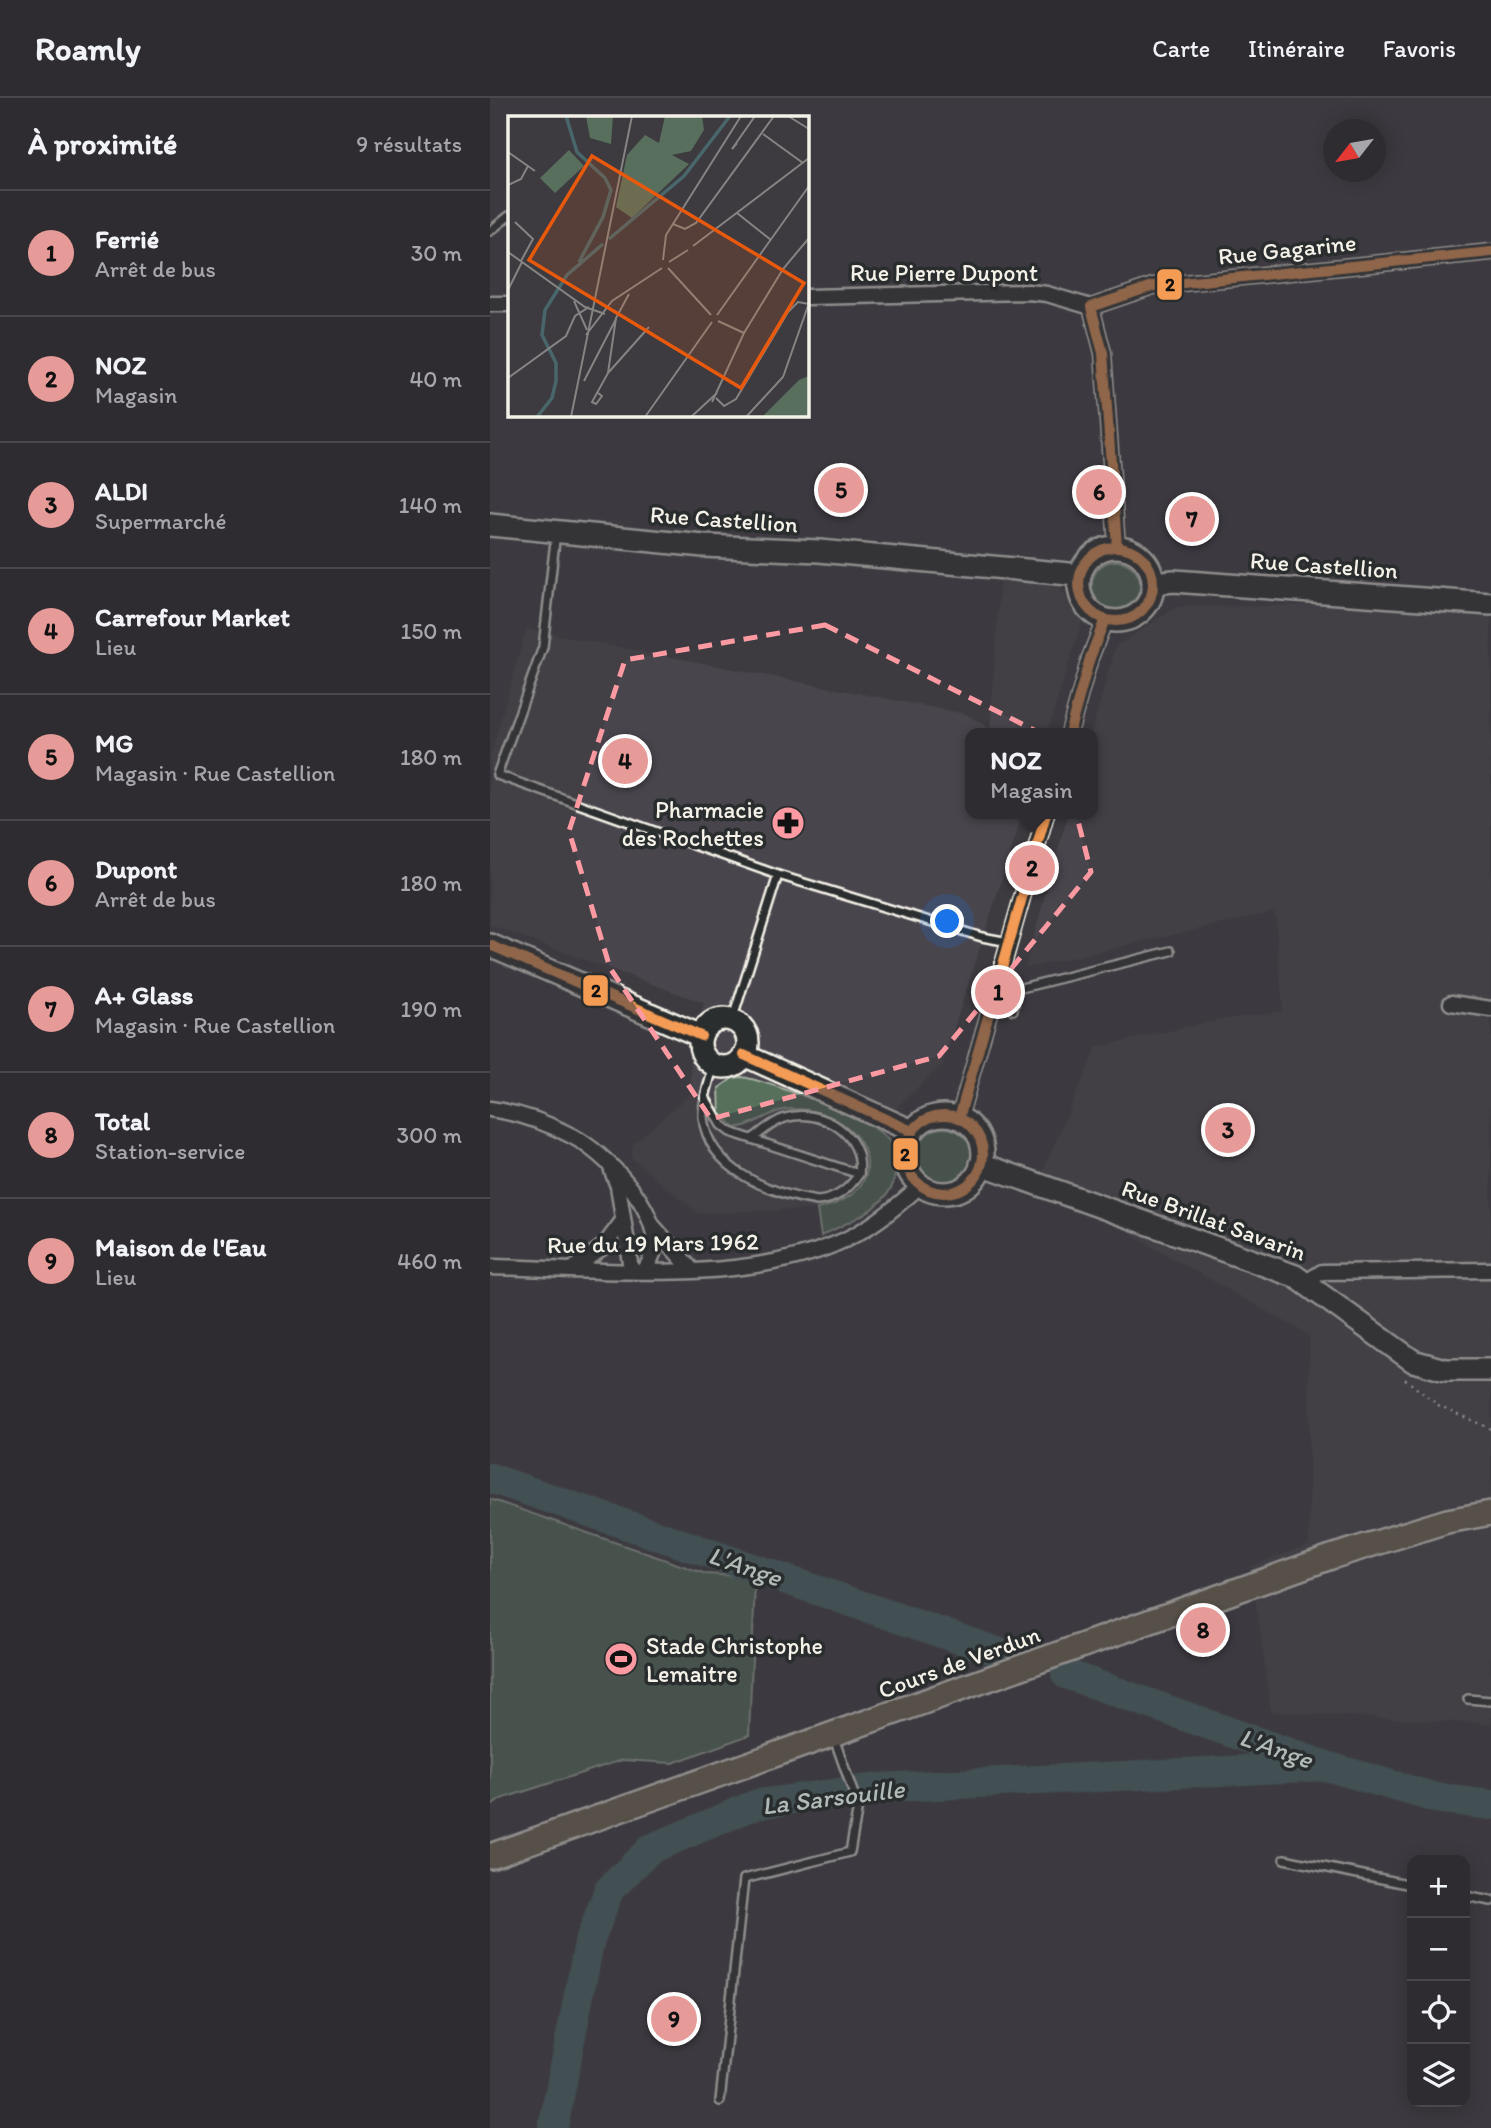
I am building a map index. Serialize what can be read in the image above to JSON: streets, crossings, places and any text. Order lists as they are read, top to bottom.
{
  "streets": {
    "main road": ["Rue Castellion", "Rue Brillat Savarin", "Cours de Verdun"],
    "street": ["Rue Gagarine", "Rue Pierre Dupont", "Rue du 19 Mars 1962"]
  },
  "crossings": [
    ["Rue Gagarine", "Rue Pierre Dupont"],
    ["Rue Brillat Savarin", "Rue du 19 Mars 1962"]
  ],
  "water": ["L'Ange", "La Sarsouille"],
  "places": {
    "pharmacy": ["Pharmacie des Rochettes"],
    "sports": ["Stade Christophe Lemaitre"]
  },
  "lines": ["transit line 2"],
  "north": "bottom left",
  "page": {
    "header": "Roamly",
    "nav": ["Carte", "Itinéraire", "Favoris"],
    "heading": ["À proximité", "9 résultats"],
    "list": [
      {
        "mark": "1",
        "name": "Ferrié",
        "note": "Arrêt de bus",
        "value": "30 m"
      },
      {
        "mark": "2",
        "name": "NOZ",
        "note": "Magasin",
        "value": "40 m"
      },
      {
        "mark": "3",
        "name": "ALDI",
        "note": "Supermarché",
        "value": "140 m"
      },
      {
        "mark": "4",
        "name": "Carrefour Market",
        "note": "Lieu",
        "value": "150 m"
      },
      {
        "mark": "5",
        "name": "MG",
        "note": "Magasin · Rue Castellion",
        "value": "180 m"
      },
      {
        "mark": "6",
        "name": "Dupont",
        "note": "Arrêt de bus",
        "value": "180 m"
      },
      {
        "mark": "7",
        "name": "A+ Glass",
        "note": "Magasin · Rue Castellion",
        "value": "190 m"
      },
      {
        "mark": "8",
        "name": "Total",
        "note": "Station-service",
        "value": "300 m"
      },
      {
        "mark": "9",
        "name": "Maison de l'Eau",
        "note": "Lieu",
        "value": "460 m"
      }
    ],
    "pins": [
      "5",
      "6",
      "7",
      "4",
      "2",
      "1",
      "3",
      "8",
      "9"
    ],
    "popup": ["NOZ", "Magasin"],
    "map_buttons": ["+", "−"]
  }
}
